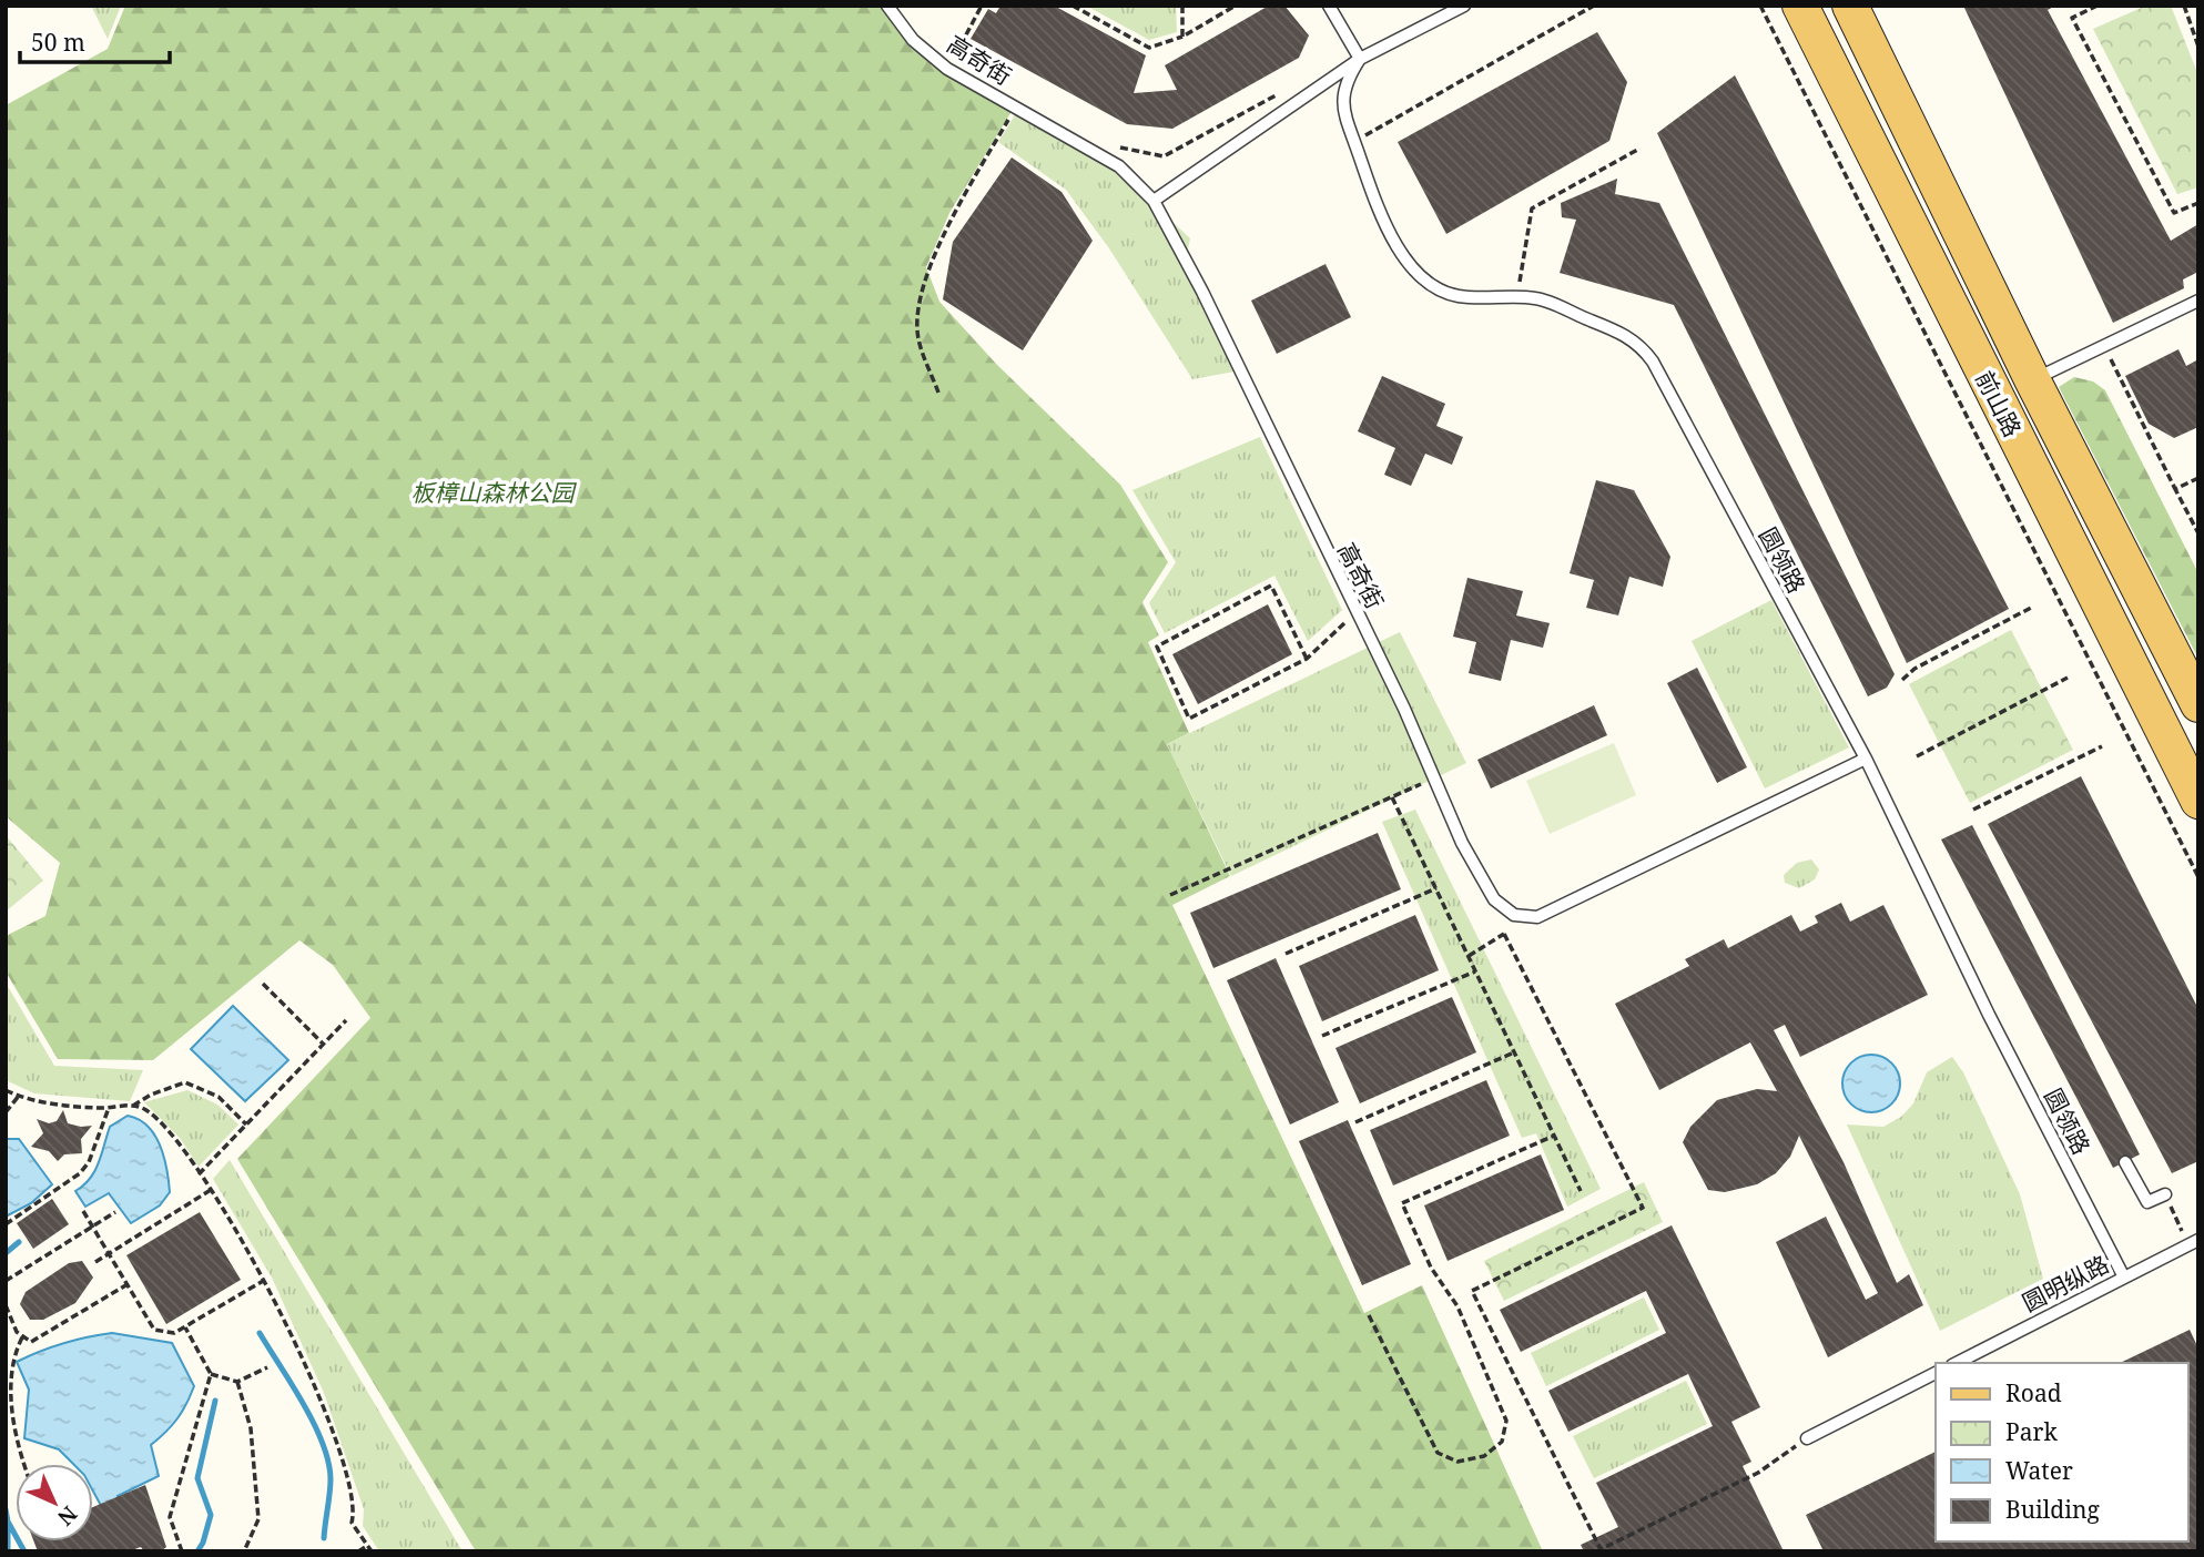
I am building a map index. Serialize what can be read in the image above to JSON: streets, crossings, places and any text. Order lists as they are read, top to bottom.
{
  "streets": {
    "main road": ["前山路"],
    "lane": ["高奇街", "圆领路", "圆明纵路"]
  },
  "crossings": [
    ["圆领路", "圆明纵路"]
  ],
  "parks": ["板樟山森林公园"],
  "legend": [
    "Road",
    "Park",
    "Water",
    "Building"
  ],
  "scale_bar": "50 m",
  "north": "bottom right"
}
